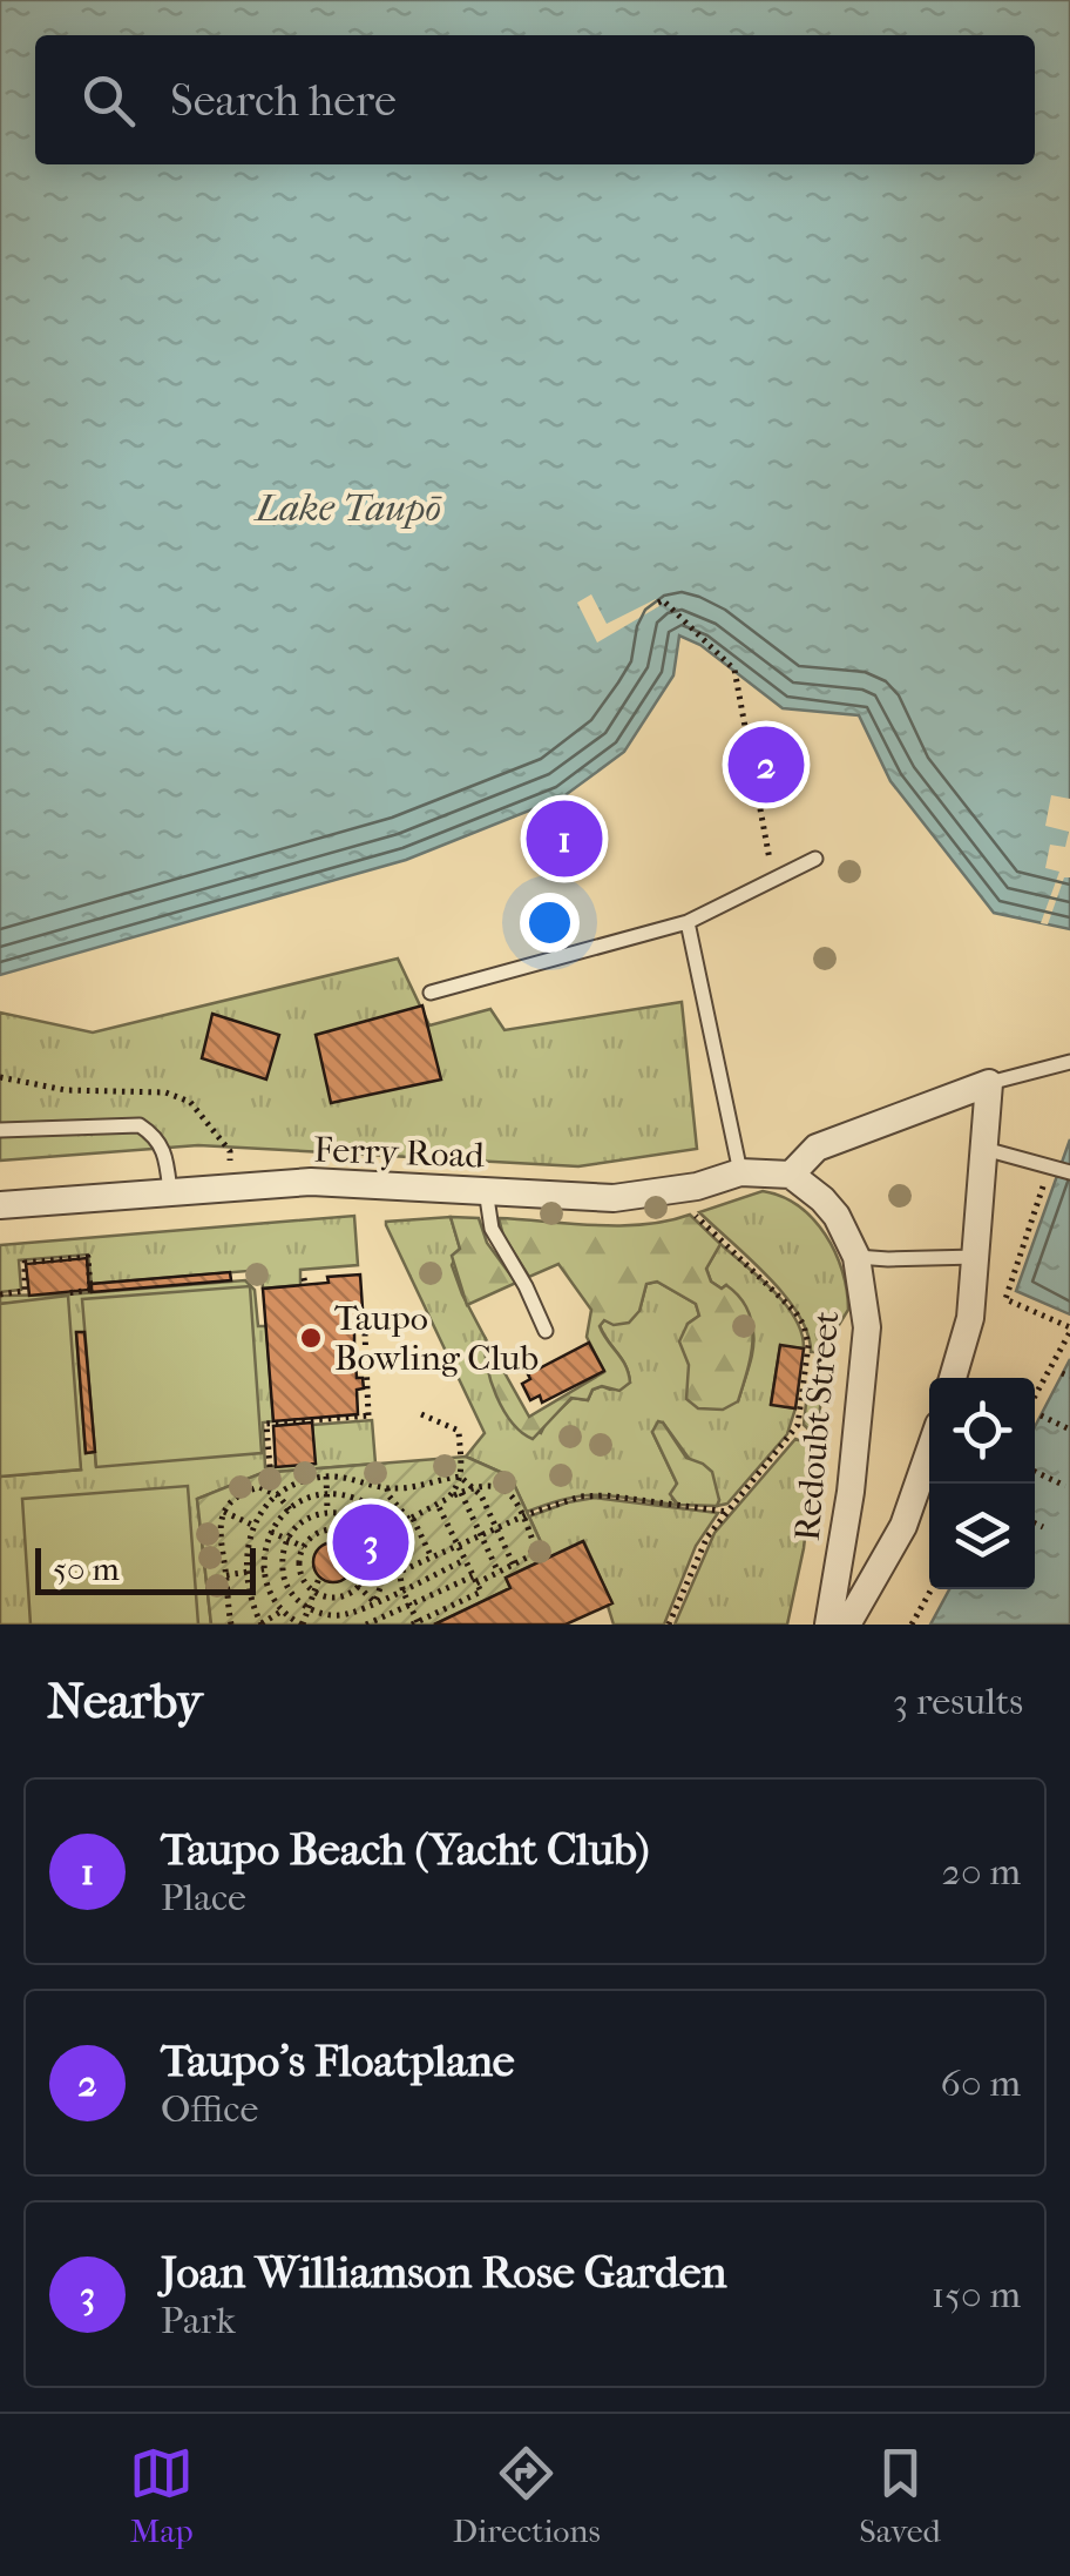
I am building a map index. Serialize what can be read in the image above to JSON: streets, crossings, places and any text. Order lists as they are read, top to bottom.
{
  "streets": {
    "street": ["Ferry Road", "Redoubt Street"]
  },
  "water": ["Lake Taupō"],
  "places": ["Taupo Bowling Club"],
  "scale_bar": "50 m",
  "page": {
    "search": "Search here",
    "pins": ["2", "1", "3"],
    "scale": "50 m",
    "heading": ["Nearby", "3 results"],
    "list": [
      {
        "mark": "1",
        "name": "Taupo Beach (Yacht Club)",
        "note": "Place",
        "value": "20 m"
      },
      {
        "mark": "2",
        "name": "Taupo's Floatplane",
        "note": "Office",
        "value": "60 m"
      },
      {
        "mark": "3",
        "name": "Joan Williamson Rose Garden",
        "note": "Park",
        "value": "150 m"
      }
    ],
    "nav": ["Map", "Directions", "Saved"]
  }
}
